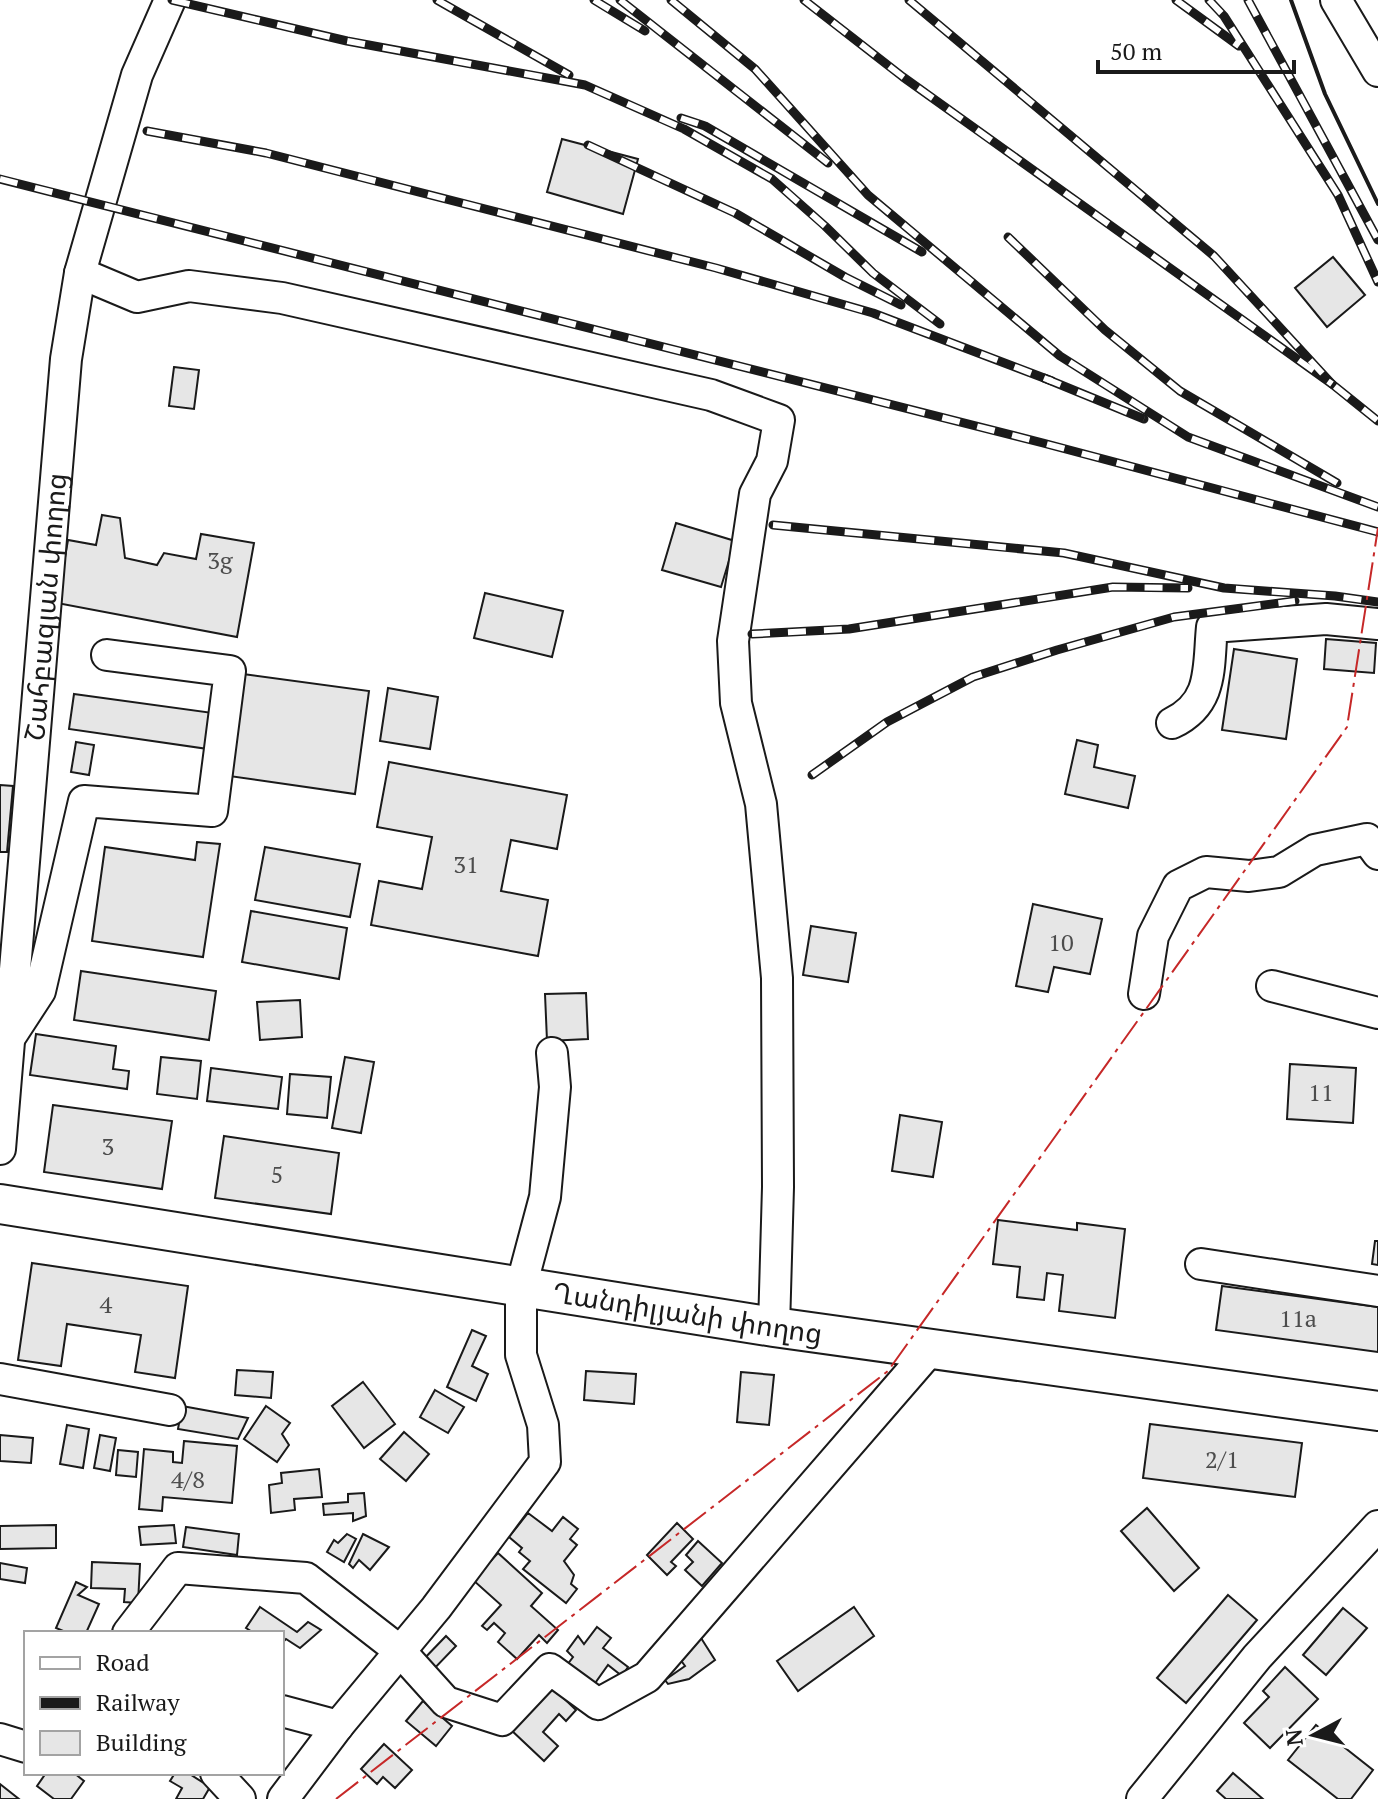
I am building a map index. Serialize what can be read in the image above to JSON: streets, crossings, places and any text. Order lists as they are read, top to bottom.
{
  "streets": {
    "main road": ["Ղանդիլյանի փողոց"],
    "street": ["Շահբազյան փողոց"]
  },
  "house_numbers": [
    "3g",
    "31",
    "10",
    "11",
    "3",
    "5",
    "4",
    "11a",
    "2/1",
    "4/8"
  ],
  "legend": ["Road", "Railway", "Building"],
  "scale_bar": "50 m",
  "north": "left"
}
